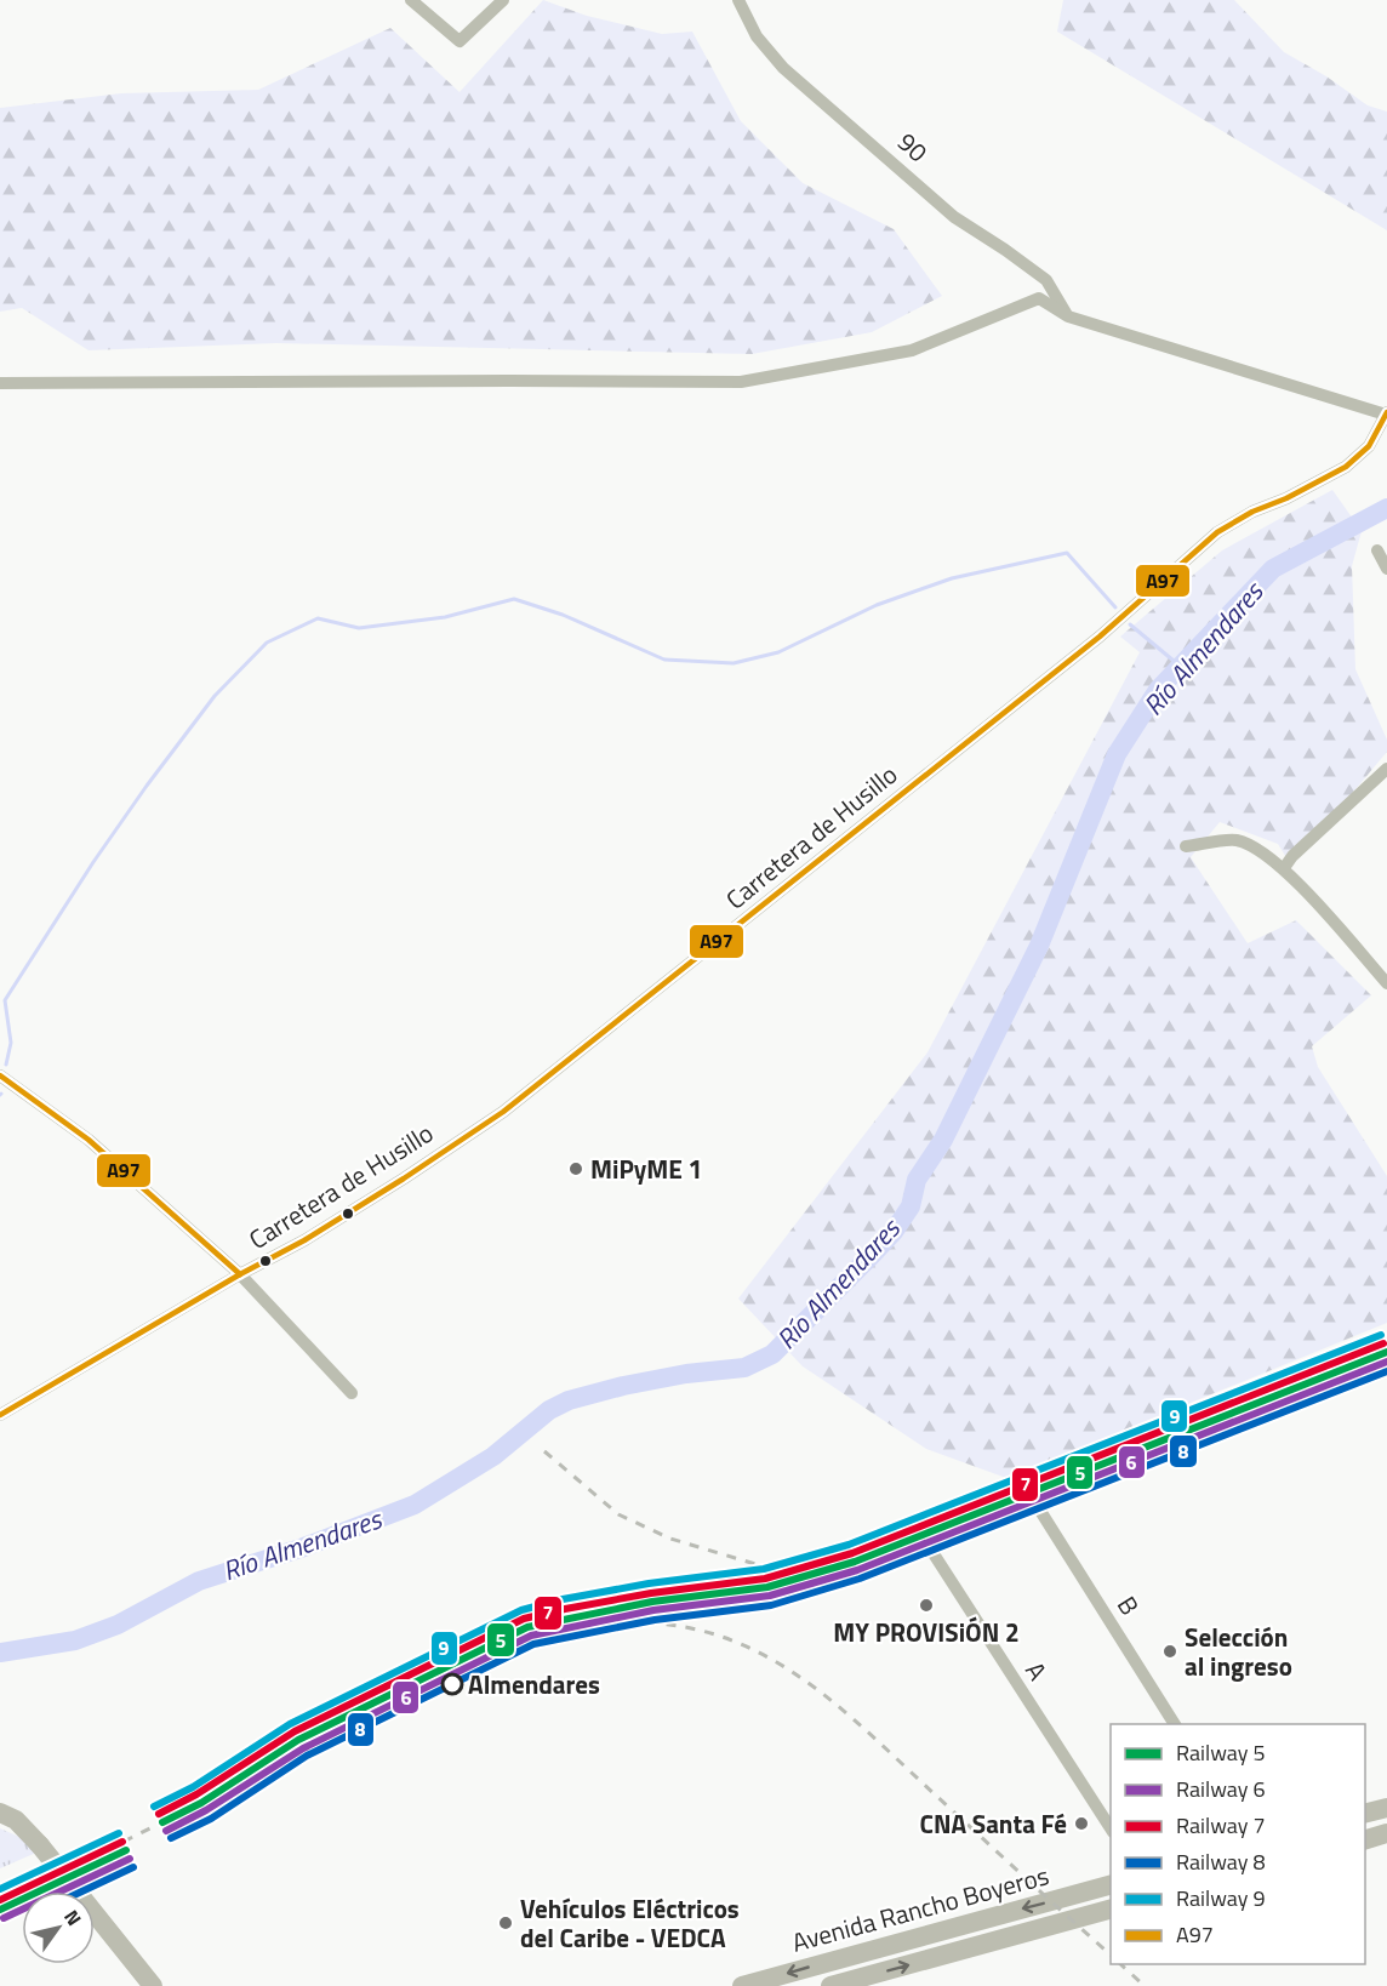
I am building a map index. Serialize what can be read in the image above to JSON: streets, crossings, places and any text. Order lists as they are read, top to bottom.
{
  "streets": {
    "highway": ["Avenida Rancho Boyeros"],
    "street": [
      "90",
      "Carretera de Husillo",
      "B",
      "A"
    ]
  },
  "water": ["Río Almendares"],
  "places": [
    "MiPyME 1",
    "MY PROVISiÓN 2",
    "Selección al ingreso",
    "Almendares",
    "CNA Santa Fé",
    "Vehículos Eléctricos del Caribe - VEDCA"
  ],
  "lines": [
    "transit line A97",
    "rail line 9",
    "rail line 7",
    "rail line 5",
    "rail line 6",
    "rail line 8"
  ],
  "legend": [
    "Railway 5",
    "Railway 6",
    "Railway 7",
    "Railway 8",
    "Railway 9",
    "A97"
  ],
  "north": "top right"
}
